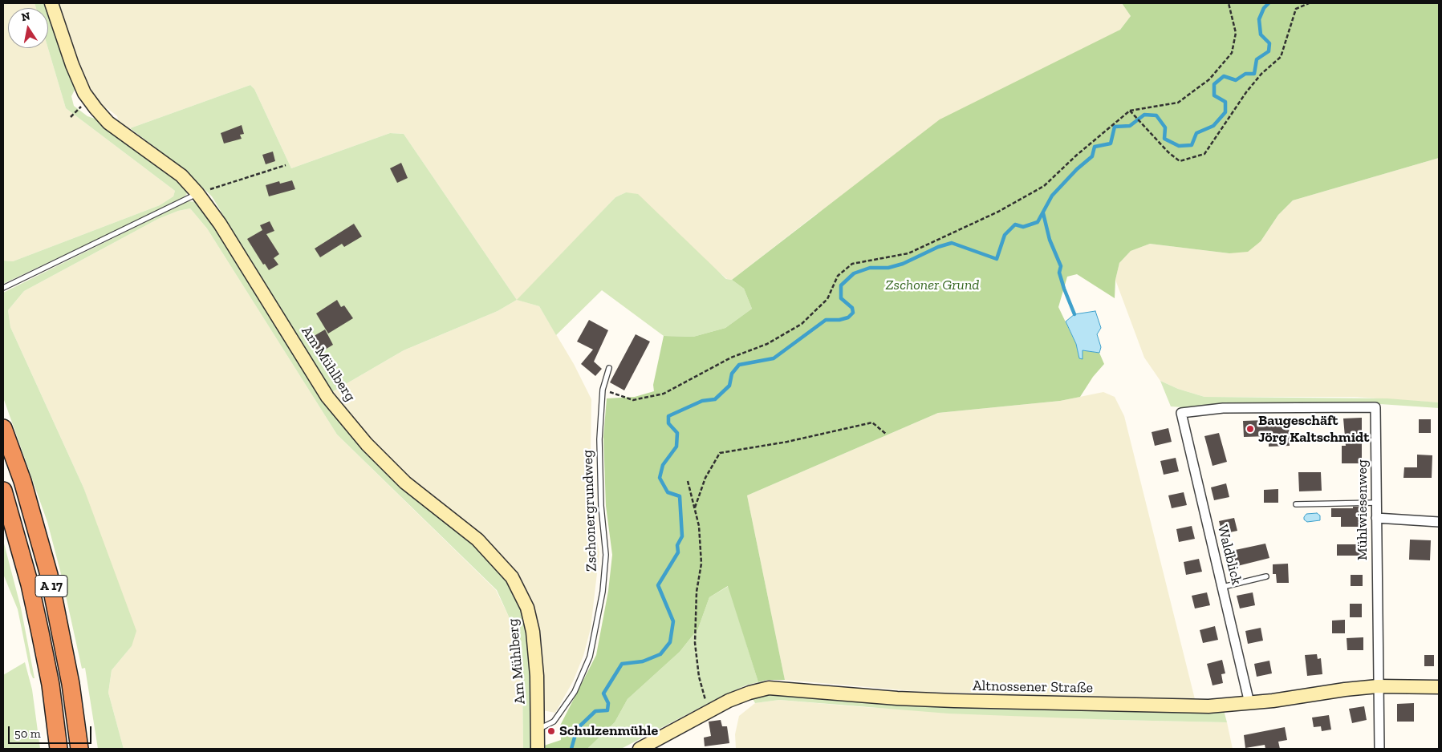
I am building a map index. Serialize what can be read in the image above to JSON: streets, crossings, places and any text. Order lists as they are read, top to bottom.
{
  "streets": {
    "highway": ["A 17"],
    "street": [
      "Am Mühlberg",
      "Mühlwiesenweg",
      "Waldblick",
      "Altnossener Straße"
    ],
    "lane": ["Zschonergrundweg"]
  },
  "crossings": [
    ["Am Mühlberg", "Zschonergrundweg"],
    ["Mühlwiesenweg", "Waldblick"],
    ["Mühlwiesenweg", "Altnossener Straße"],
    ["Waldblick", "Altnossener Straße"]
  ],
  "parks": ["Zschoner Grund"],
  "places": ["Baugeschäft Jörg Kaltschmidt", "Schulzenmühle"],
  "scale_bar": "50 m",
  "north": "top"
}
